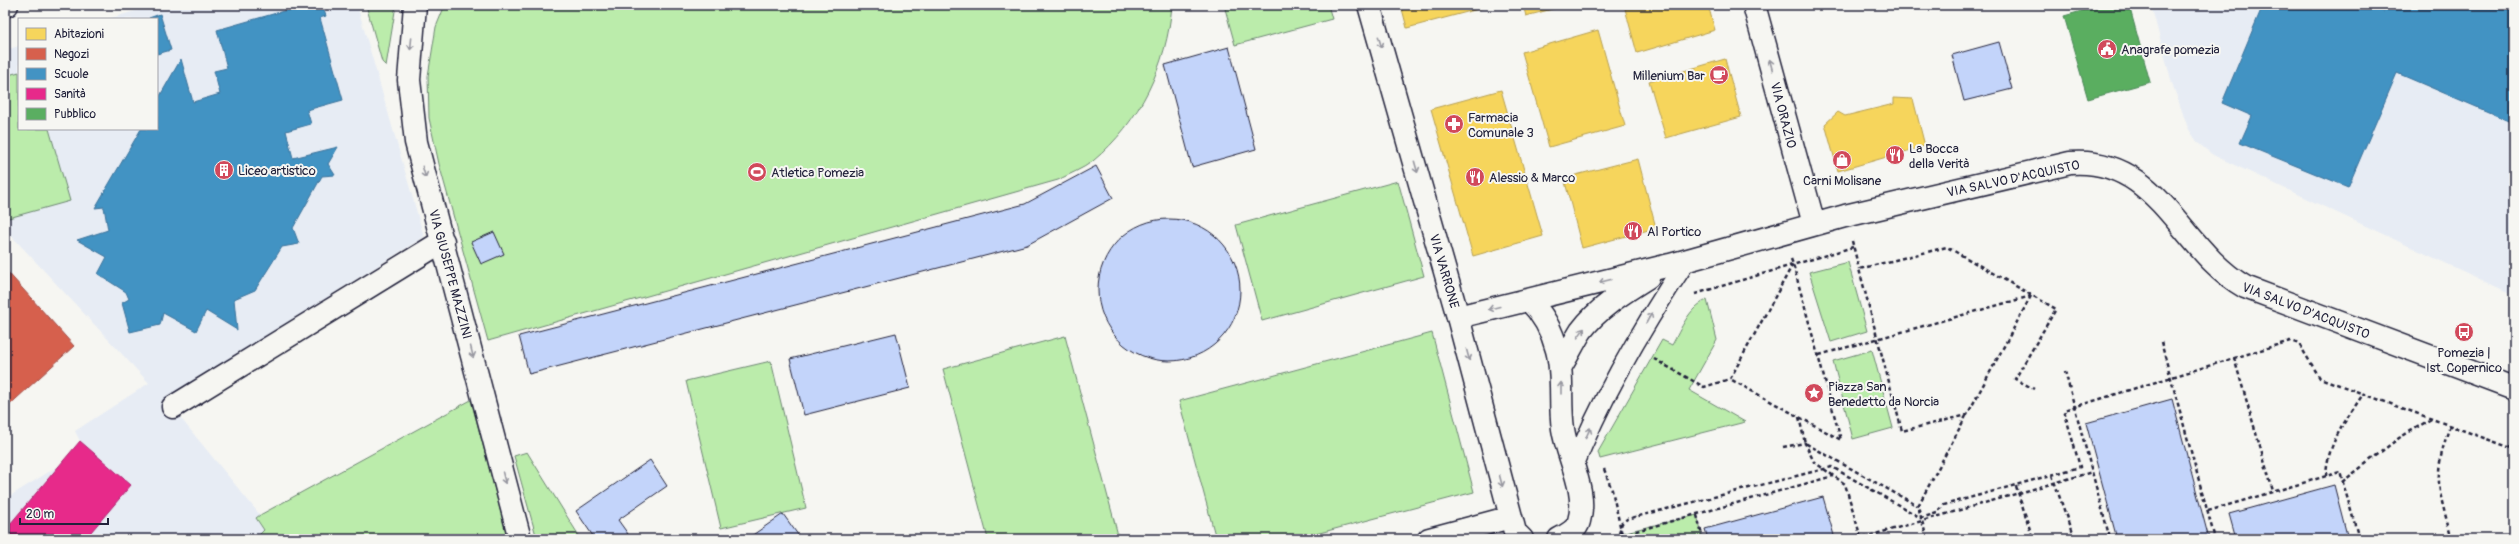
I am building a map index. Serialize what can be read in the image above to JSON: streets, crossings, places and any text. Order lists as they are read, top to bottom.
{
  "streets": {
    "street": [
      "VIA ORAZIO",
      "VIA SALVO D'ACQUISTO",
      "VIA VARRONE",
      "VIA GIUSEPPE MAZZINI"
    ]
  },
  "crossings": [
    ["VIA ORAZIO", "VIA SALVO D'ACQUISTO"],
    ["VIA SALVO D'ACQUISTO", "VIA VARRONE"]
  ],
  "one_way": ["VIA ORAZIO", "VIA GIUSEPPE MAZZINI"],
  "places": {
    "public building": ["Anagrafe pomezia"],
    "cafe": ["Millenium Bar"],
    "pharmacy": ["Farmacia Comunale 3"],
    "restaurant": ["La Bocca della Verità", "Alessio & Marco", "Al Portico"],
    "shop": ["Carni Molisane"],
    "building": ["Liceo artistico"],
    "sports": ["Atletica Pomezia"],
    "bus stop": ["Pomezia | Ist. Copernico"],
    "place": ["Piazza San Benedetto da Norcia"]
  },
  "legend": [
    "Abitazioni",
    "Negozi",
    "Scuole",
    "Sanità",
    "Pubblico"
  ],
  "scale_bar": "20 m"
}
